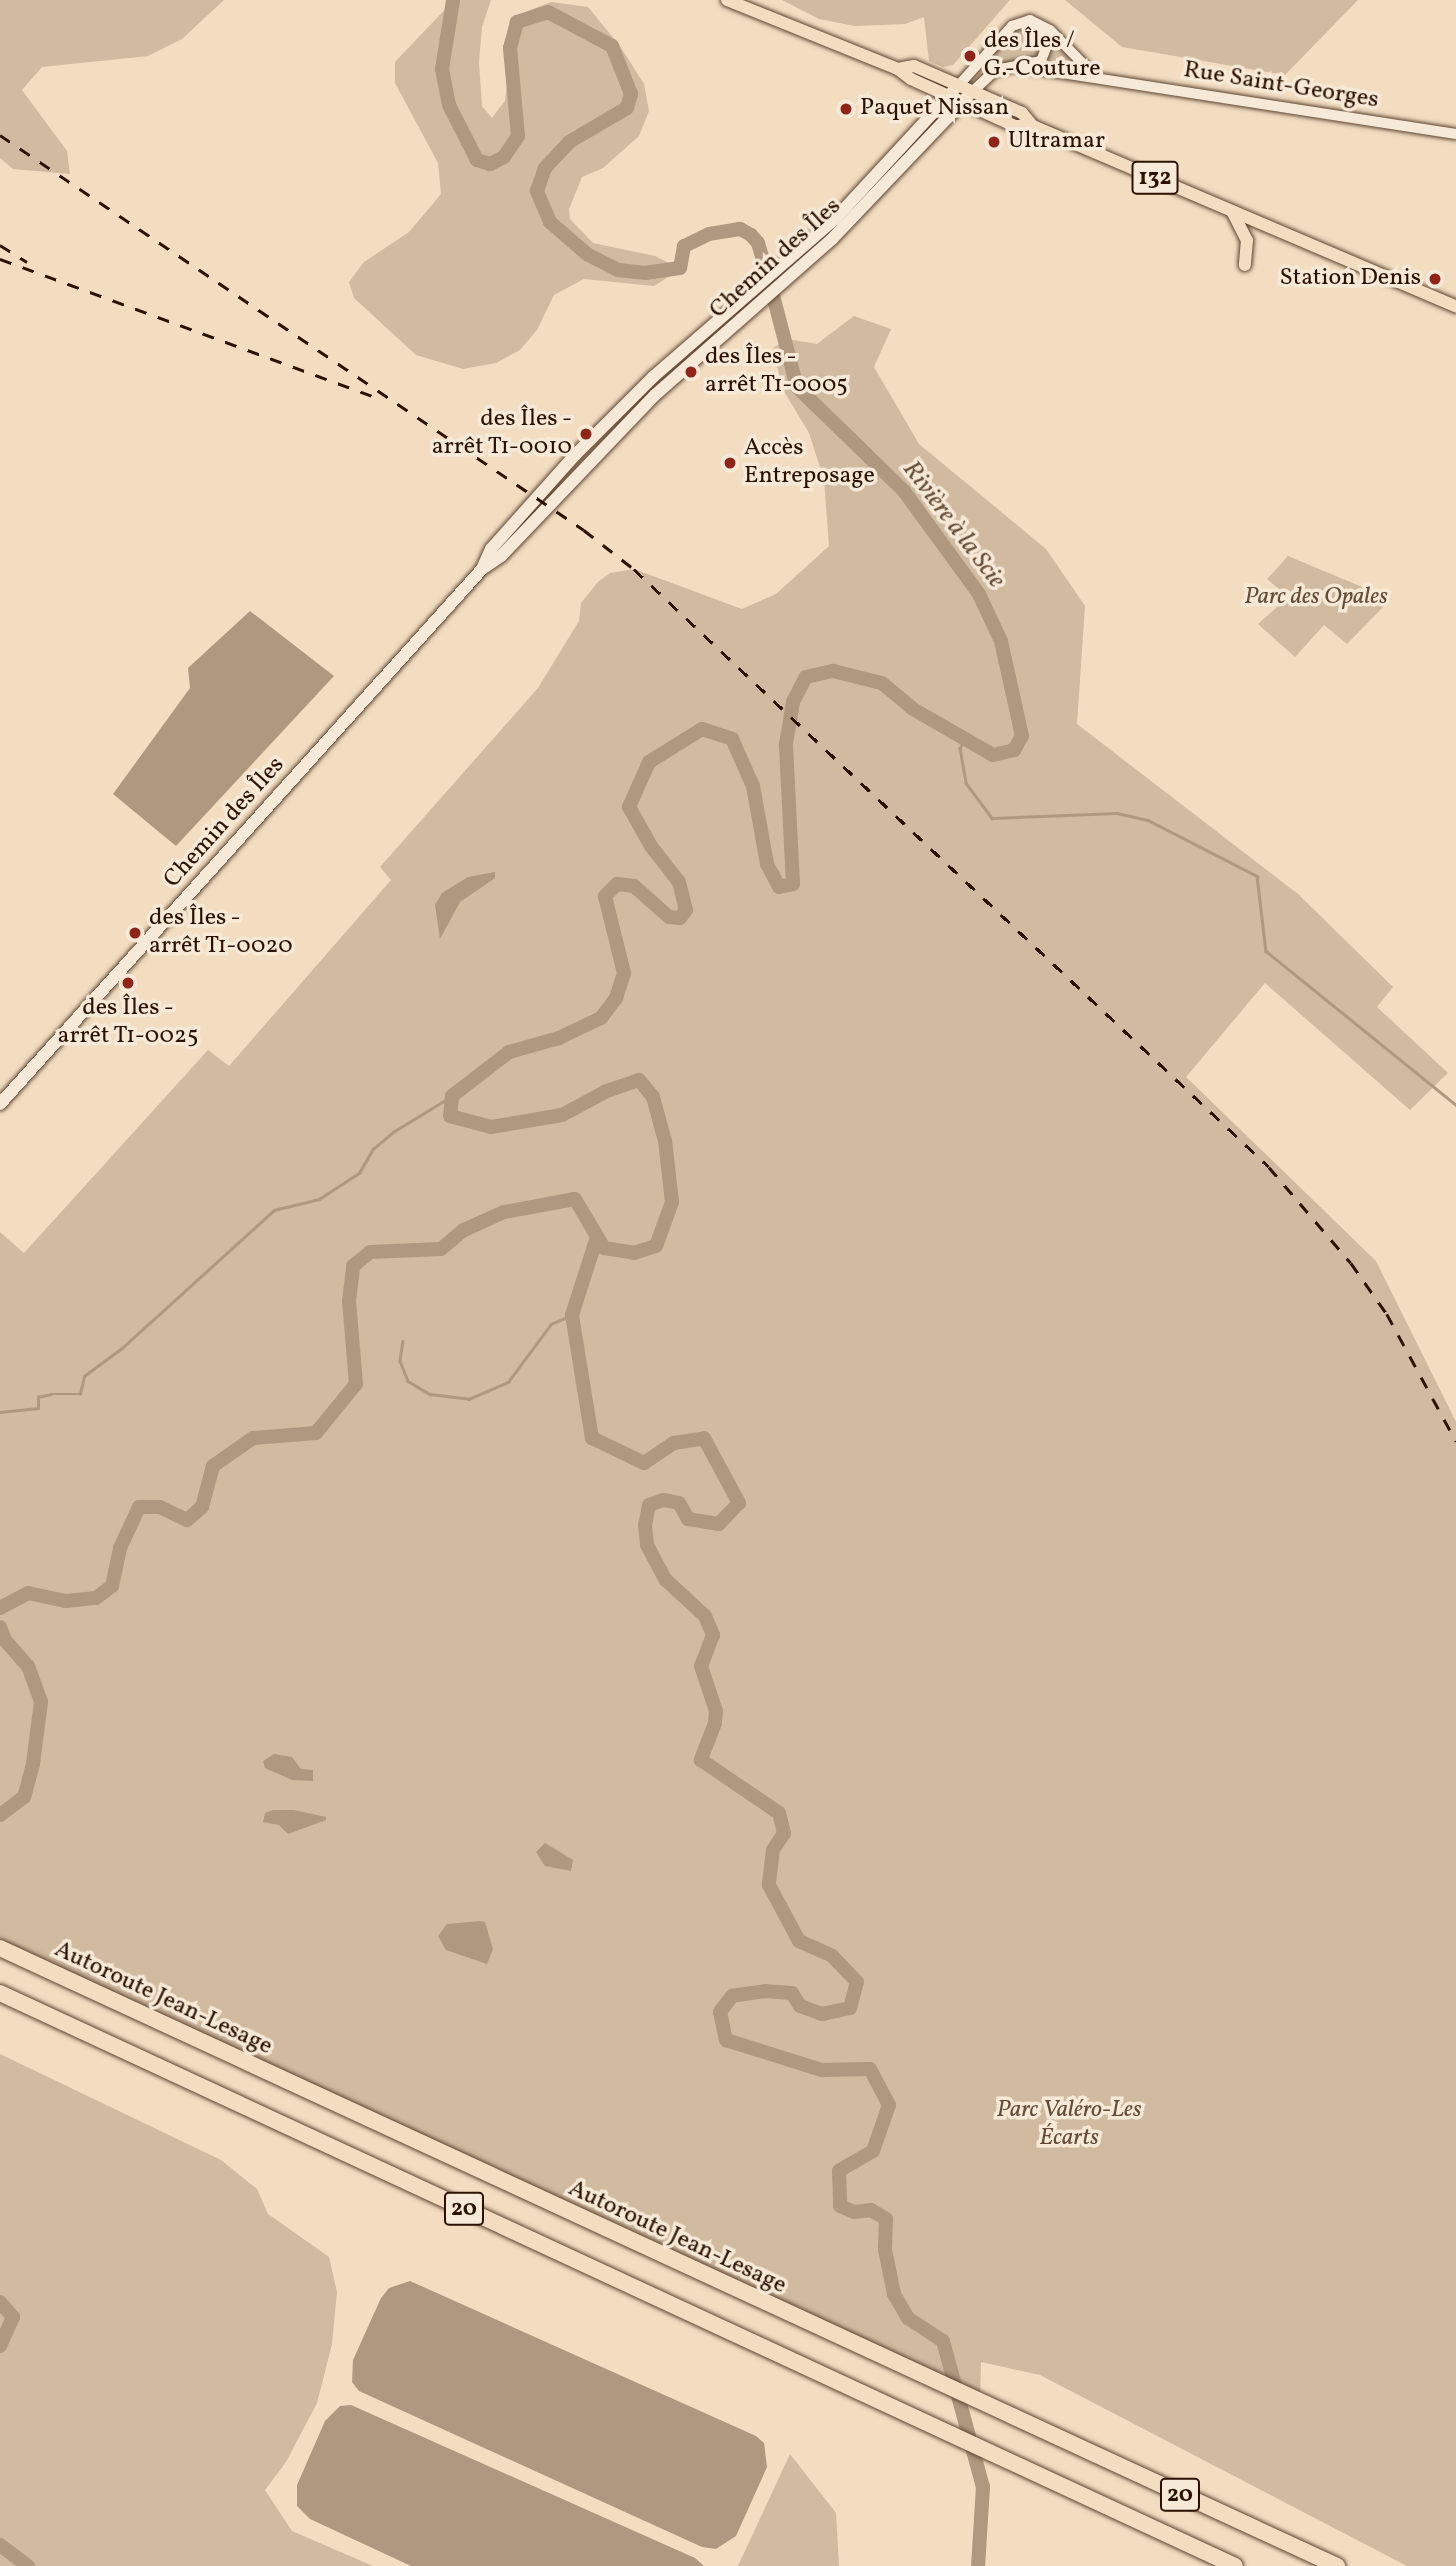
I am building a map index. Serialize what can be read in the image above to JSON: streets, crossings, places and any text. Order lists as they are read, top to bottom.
{
  "streets": {
    "highway": ["Autoroute Jean-Lesage", "20"],
    "main road": ["132", "Chemin des Îles"],
    "street": ["Rue Saint-Georges"]
  },
  "crossings": [
    ["Rue Saint-Georges", "132"],
    ["Rue Saint-Georges", "Chemin des Îles"],
    ["132", "Chemin des Îles"]
  ],
  "water": ["Rivière à la Scie"],
  "parks": ["Parc des Opales", "Parc Valéro-Les Écarts"],
  "places": [
    "des Îles / G.-Couture",
    "Paquet Nissan",
    "Ultramar",
    "Station Denis",
    "des Îles - arrêt T1-0005",
    "des Îles - arrêt T1-0010",
    "Accès Entreposage",
    "des Îles - arrêt T1-0020",
    "des Îles - arrêt T1-0025"
  ]
}
